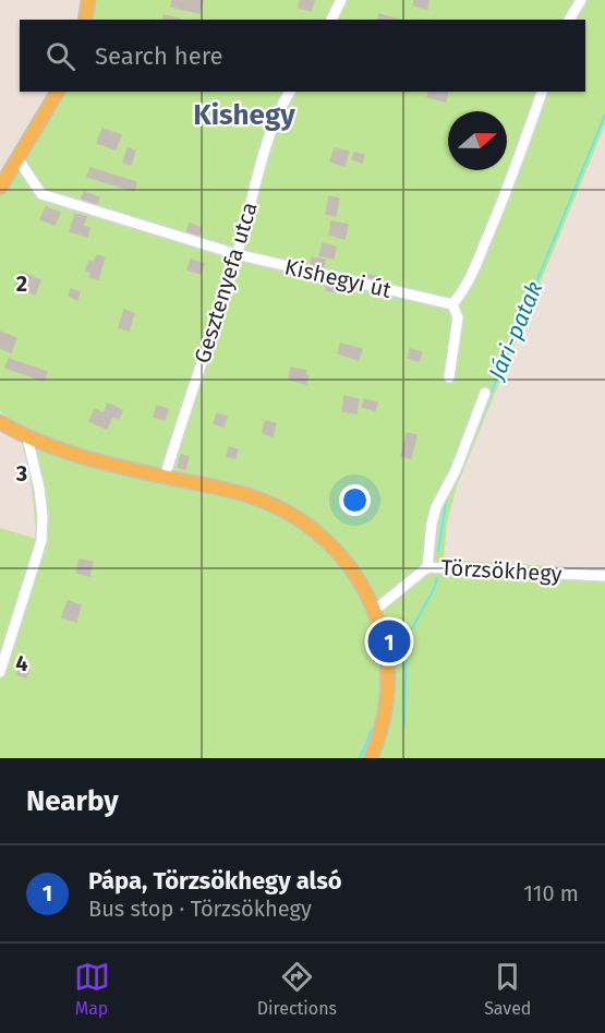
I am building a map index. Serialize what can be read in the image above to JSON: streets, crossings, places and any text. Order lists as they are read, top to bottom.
{
  "streets": {
    "street": ["Kishegyi út", "Gesztenyefa utca", "Törzsökhegy"]
  },
  "crossings": [
    ["Kishegyi út", "Gesztenyefa utca"]
  ],
  "districts": ["Kishegy"],
  "water": ["Jári-patak"],
  "north": "right",
  "page": {
    "search": "Search here",
    "pins": "1",
    "heading": "Nearby",
    "list": [
      {
        "mark": "1",
        "name": "Pápa, Törzsökhegy alsó",
        "note": "Bus stop · Törzsökhegy",
        "value": "110 m"
      }
    ],
    "nav": ["Map", "Directions", "Saved"]
  },
  "grid": {
    "rows": ["2", "3", "4"]
  }
}
